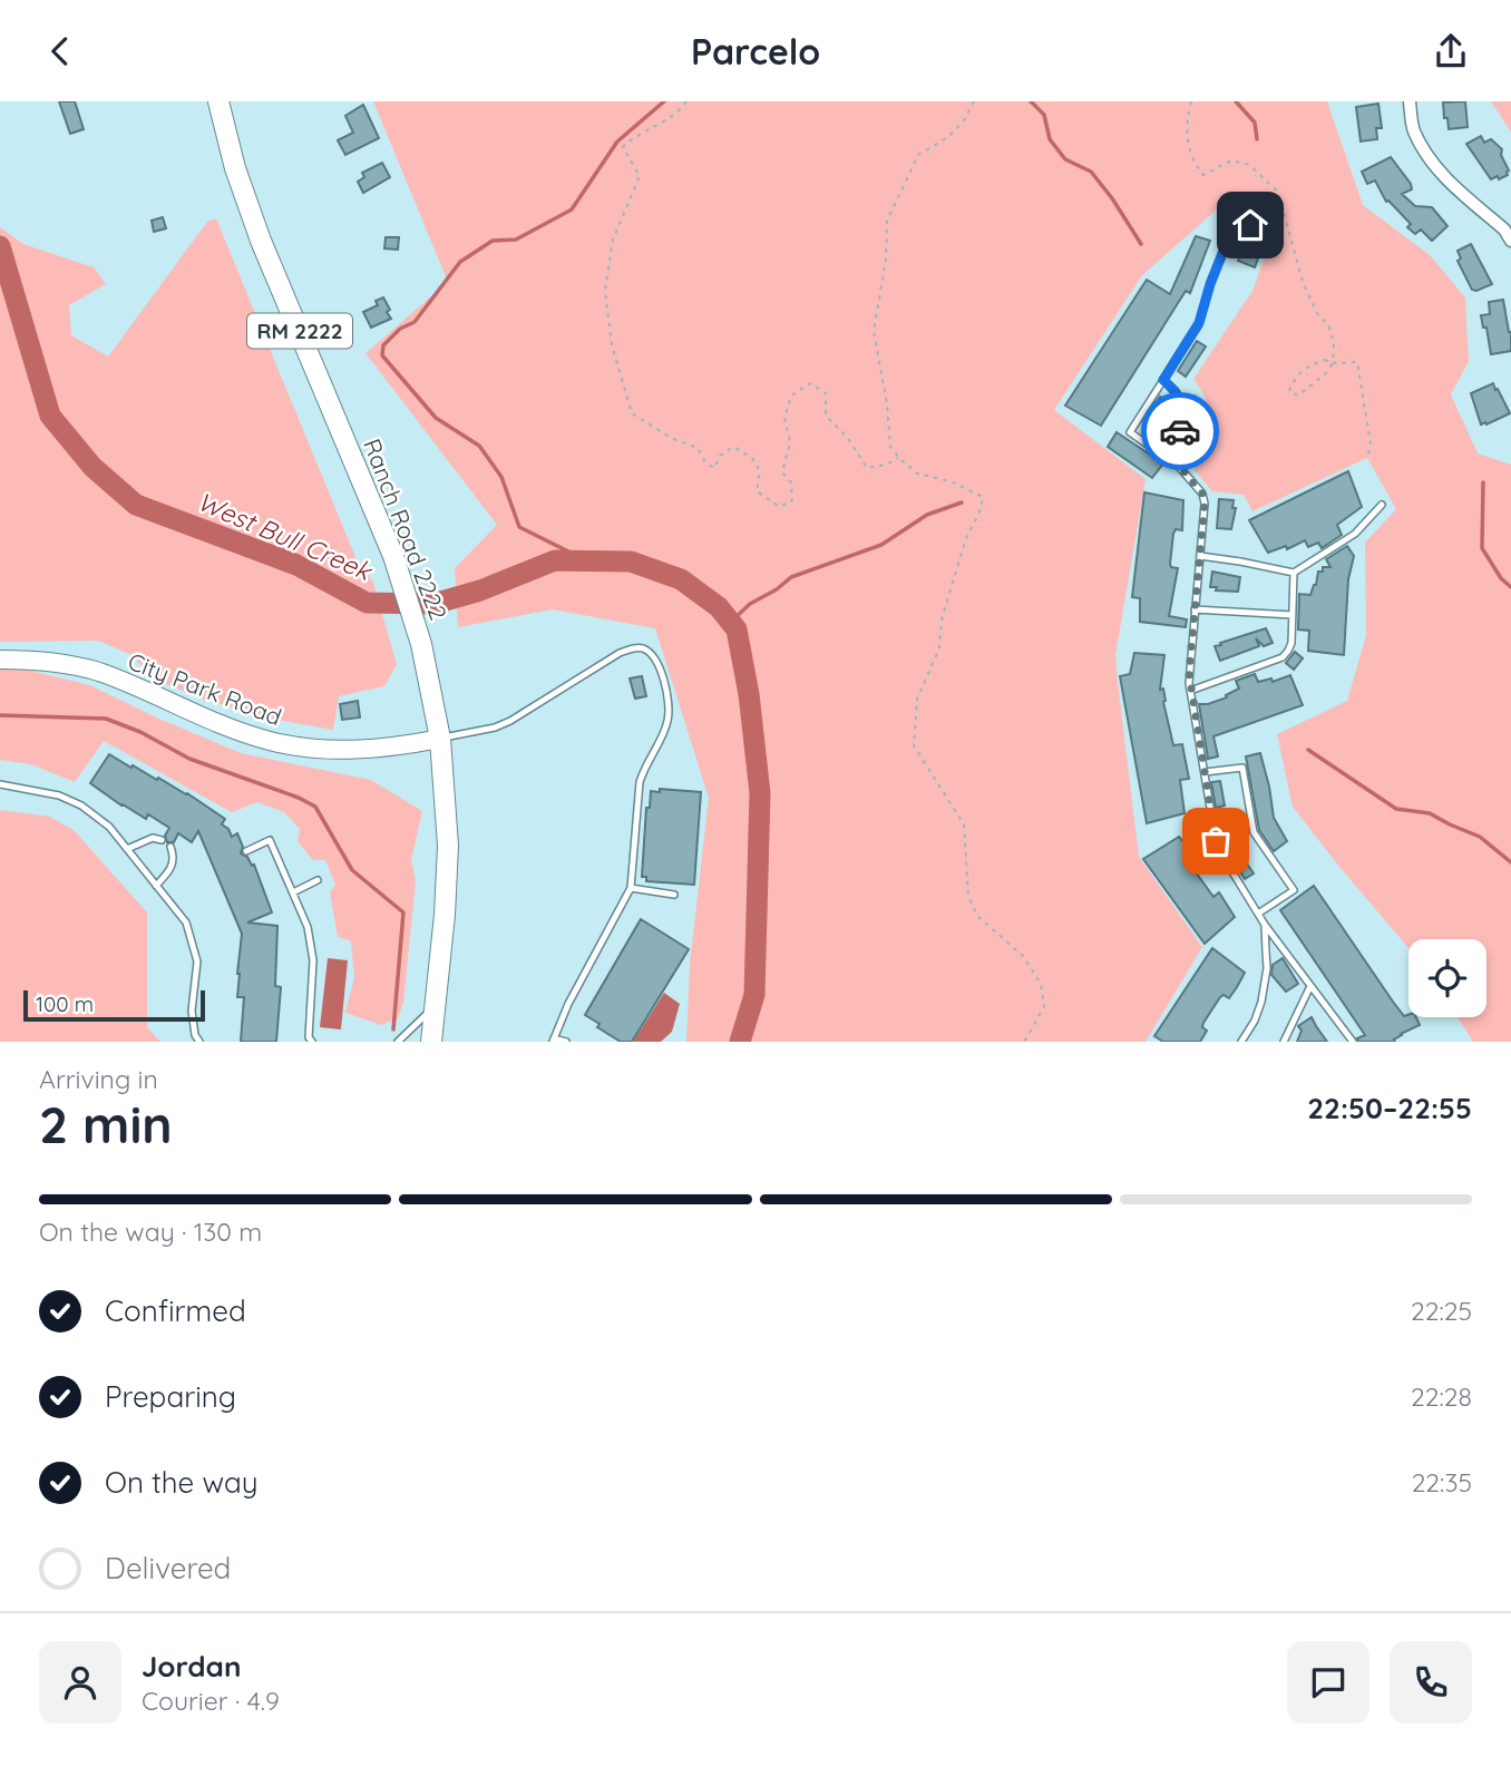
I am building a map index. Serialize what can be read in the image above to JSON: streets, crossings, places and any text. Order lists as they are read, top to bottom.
{
  "streets": {
    "main road": ["RM 2222", "Ranch Road 2222"],
    "street": ["City Park Road"]
  },
  "crossings": [
    ["Ranch Road 2222", "City Park Road"]
  ],
  "water": ["West Bull Creek"],
  "scale_bar": "100 m",
  "page": {
    "header": "Parcelo",
    "scale": "100 m",
    "heading": ["2 min", "Arriving in", "22:50–22:55"],
    "panel": ["Jordan", "Courier · 4.9"],
    "bar": "On the way · 130 m",
    "list": [
      ["Confirmed", "22:25"],
      ["Preparing", "22:28"],
      ["On the way", "22:35"],
      "Delivered"
    ]
  }
}
